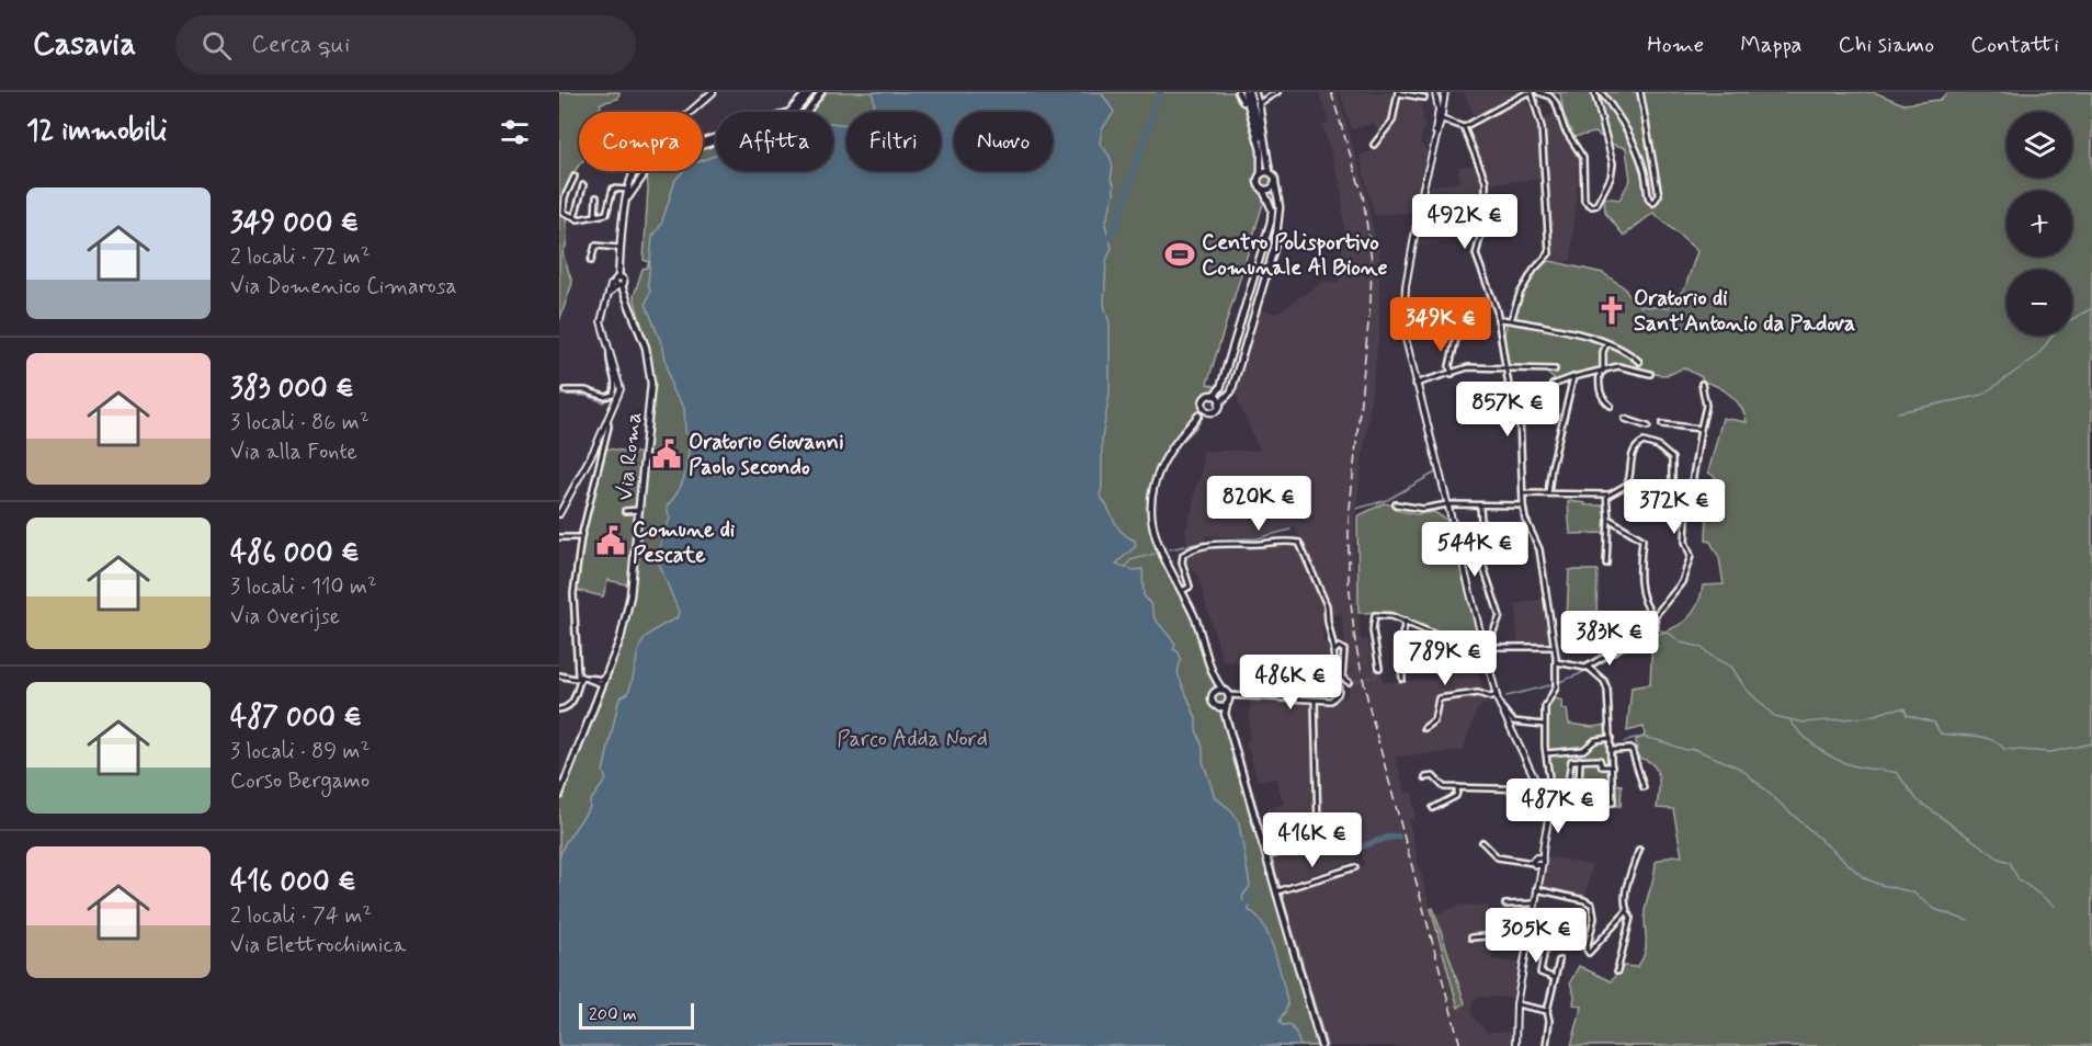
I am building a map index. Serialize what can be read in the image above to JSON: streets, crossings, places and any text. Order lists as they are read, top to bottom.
{
  "streets": {
    "main road": ["Via Roma"]
  },
  "parks": ["Parco Adda Nord"],
  "places": {
    "sports": ["Centro Polisportivo Comunale Al Bione"],
    "church": ["Oratorio di Sant'Antonio da Padova"],
    "public building": ["Oratorio Giovanni Paolo secondo", "Comune di Pescate"]
  },
  "scale_bar": "200 m",
  "page": {
    "header": "Casavia",
    "search": "Cerca qui",
    "nav": [
      "Home",
      "Mappa",
      "Chi siamo",
      "Contatti"
    ],
    "heading": "12 immobili",
    "map_buttons": ["+", "−"],
    "chip": [
      "Compra",
      "Affitta",
      "Filtri",
      "Nuovo"
    ],
    "list": [
      {
        "name": "349 000 €",
        "note": "2 locali · 72 m² · Via Domenico Cimarosa"
      },
      {
        "name": "383 000 €",
        "note": "3 locali · 86 m² · Via alla Fonte"
      },
      {
        "name": "486 000 €",
        "note": "3 locali · 110 m² · Via Overijse"
      },
      {
        "name": "487 000 €",
        "note": "3 locali · 89 m² · Corso Bergamo"
      },
      {
        "name": "416 000 €",
        "note": "2 locali · 74 m² · Via Elettrochimica"
      }
    ],
    "price": [
      "492K €",
      "349K €",
      "857K €",
      "820K €",
      "372K €",
      "544K €",
      "383K €",
      "789K €",
      "486K €",
      "487K €",
      "416K €",
      "305K €"
    ],
    "scale": "200 m"
  }
}
